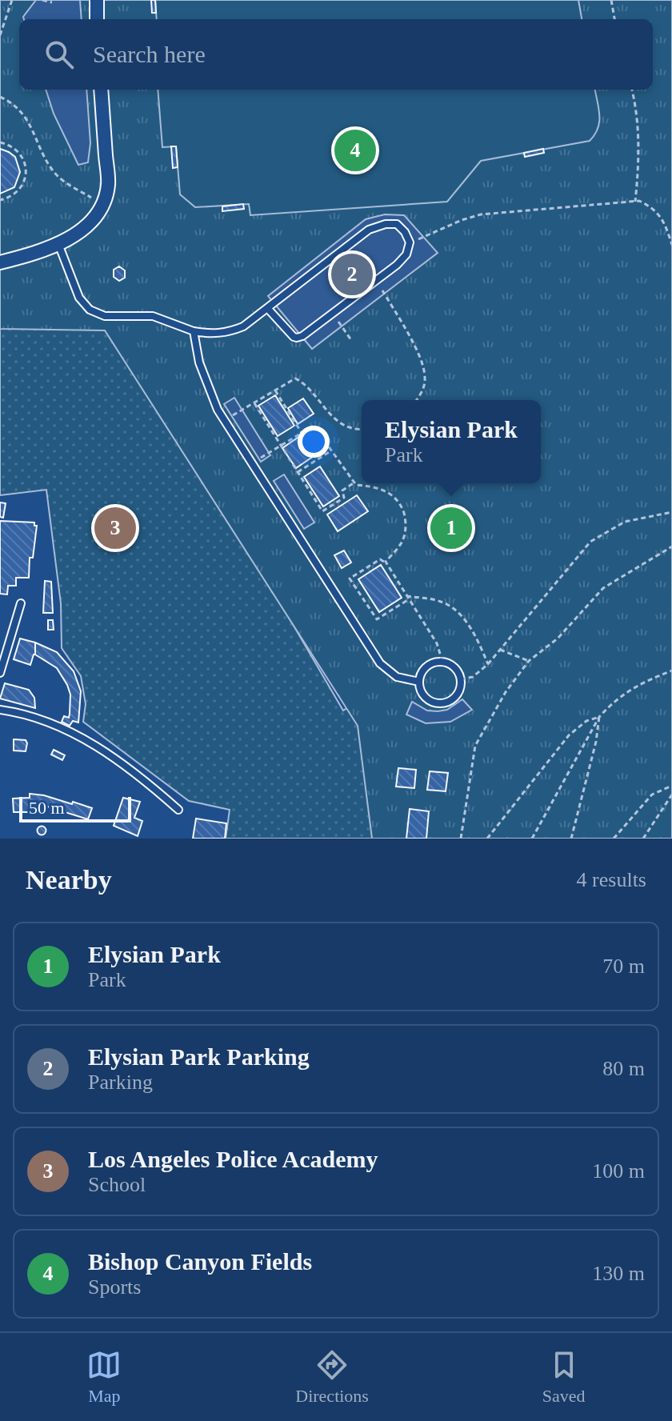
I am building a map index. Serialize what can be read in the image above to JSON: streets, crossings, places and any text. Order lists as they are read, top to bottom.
{
  "scale_bar": "50 m",
  "page": {
    "search": "Search here",
    "pins": [
      "4",
      "2",
      "1",
      "3"
    ],
    "popup": ["Elysian Park", "Park"],
    "scale": "50 m",
    "heading": ["Nearby", "4 results"],
    "list": [
      {
        "mark": "1",
        "name": "Elysian Park",
        "note": "Park",
        "value": "70 m"
      },
      {
        "mark": "2",
        "name": "Elysian Park Parking",
        "note": "Parking",
        "value": "80 m"
      },
      {
        "mark": "3",
        "name": "Los Angeles Police Academy",
        "note": "School",
        "value": "100 m"
      },
      {
        "mark": "4",
        "name": "Bishop Canyon Fields",
        "note": "Sports",
        "value": "130 m"
      }
    ],
    "nav": ["Map", "Directions", "Saved"]
  }
}
